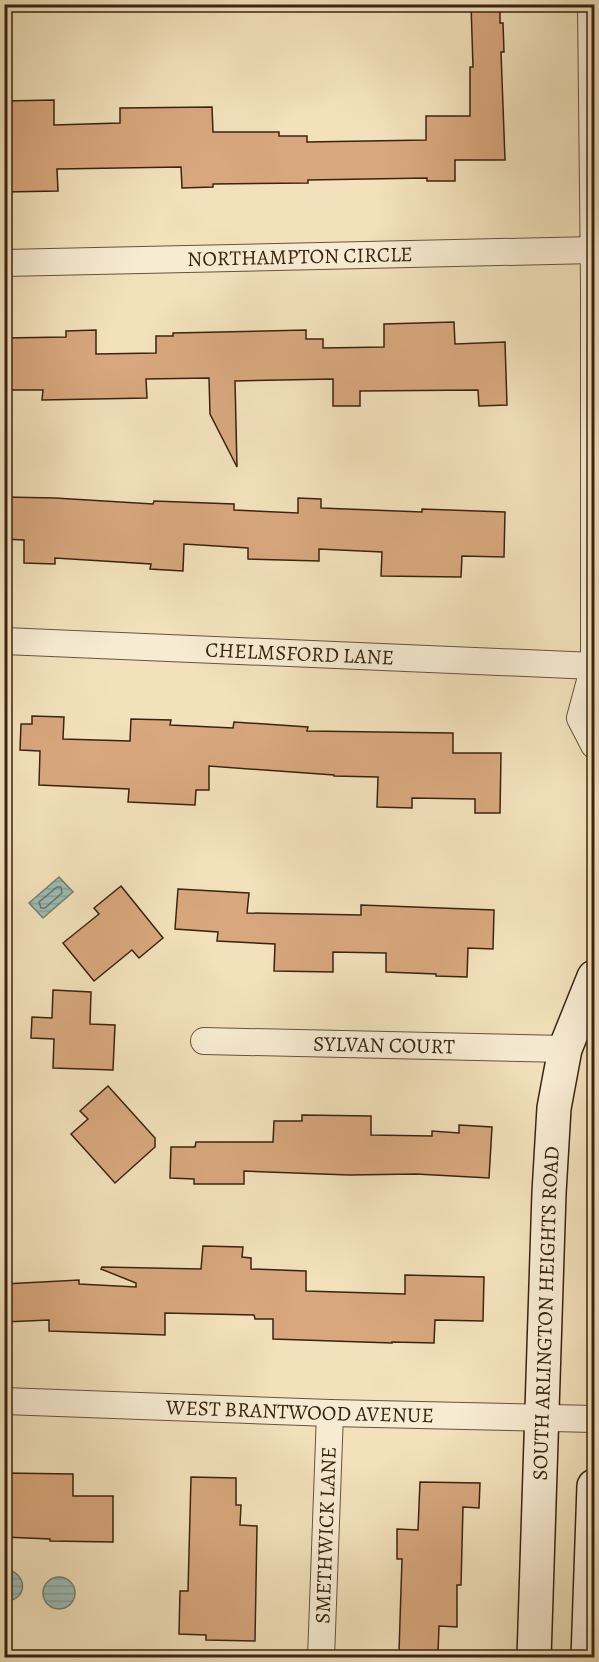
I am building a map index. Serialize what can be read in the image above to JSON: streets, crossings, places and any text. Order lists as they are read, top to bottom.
{
  "streets": {
    "main road": ["SOUTH ARLINGTON HEIGHTS ROAD"],
    "street": [
      "NORTHAMPTON CIRCLE",
      "CHELMSFORD LANE",
      "SYLVAN COURT",
      "WEST BRANTWOOD AVENUE",
      "SMETHWICK LANE"
    ]
  },
  "crossings": [
    ["SYLVAN COURT", "SOUTH ARLINGTON HEIGHTS ROAD"],
    ["SOUTH ARLINGTON HEIGHTS ROAD", "WEST BRANTWOOD AVENUE"],
    ["WEST BRANTWOOD AVENUE", "SMETHWICK LANE"]
  ]
}
